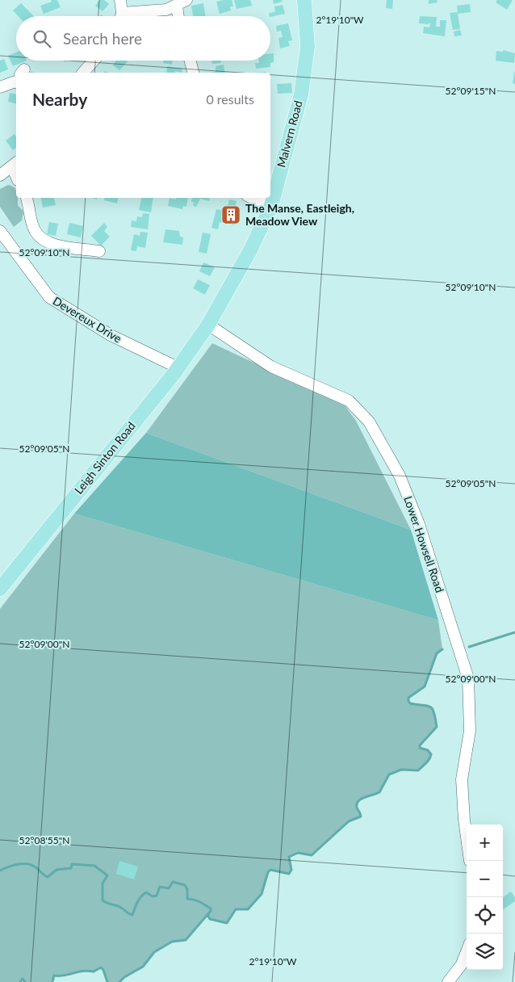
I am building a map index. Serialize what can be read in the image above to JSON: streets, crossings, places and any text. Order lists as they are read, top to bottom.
{
  "streets": {
    "main road": ["Malvern Road", "Leigh Sinton Road"],
    "street": ["Devereux Drive", "Lower Howsell Road"]
  },
  "crossings": [
    ["Malvern Road", "Leigh Sinton Road"],
    ["Malvern Road", "Lower Howsell Road"],
    ["Devereux Drive", "Leigh Sinton Road"],
    ["Leigh Sinton Road", "Lower Howsell Road"]
  ],
  "places": {
    "building": ["The Manse, Eastleigh, Meadow View"]
  },
  "page": {
    "search": "Search here",
    "heading": ["Nearby", "0 results"],
    "map_buttons": ["+", "−"]
  },
  "coordinates": [
    "2°19'10\"W",
    "52°09'15\"N",
    "52°09'10\"N",
    "52°09'05\"N",
    "52°09'00\"N",
    "52°08'55\"N"
  ]
}
